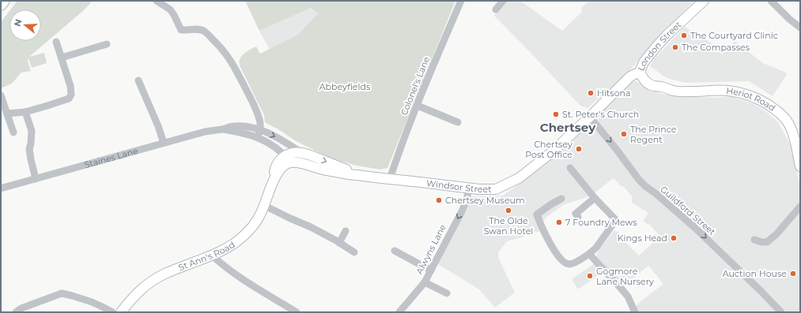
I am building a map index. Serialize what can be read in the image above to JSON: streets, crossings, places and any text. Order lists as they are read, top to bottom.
{
  "streets": {
    "main road": [
      "London Street",
      "Heriot Road",
      "Staines Lane",
      "Windsor Street",
      "St Ann's Road"
    ],
    "street": ["Colonel's Lane", "Guildford Street", "Alwyns Lane"]
  },
  "crossings": [
    ["London Street", "Heriot Road"],
    ["London Street", "Windsor Street"],
    ["London Street", "Guildford Street"],
    ["Colonel's Lane", "Windsor Street"],
    ["Staines Lane", "Windsor Street"],
    ["Staines Lane", "St Ann's Road"],
    ["Windsor Street", "Guildford Street"],
    ["Windsor Street", "Alwyns Lane"]
  ],
  "one_way": ["Guildford Street", "Alwyns Lane"],
  "districts": ["Chertsey"],
  "parks": ["Abbeyfields"],
  "places": [
    "The Courtyard Clinic",
    "The Compasses",
    "Hitsona",
    "St. Peter's Church",
    "The Prince Regent",
    "Chertsey Post Office",
    "Chertsey Museum",
    "The Olde Swan Hotel",
    "7 Foundry Mews",
    "Kings Head",
    "Auction House",
    "Gogmore Lane Nursery"
  ],
  "north": "left"
}
